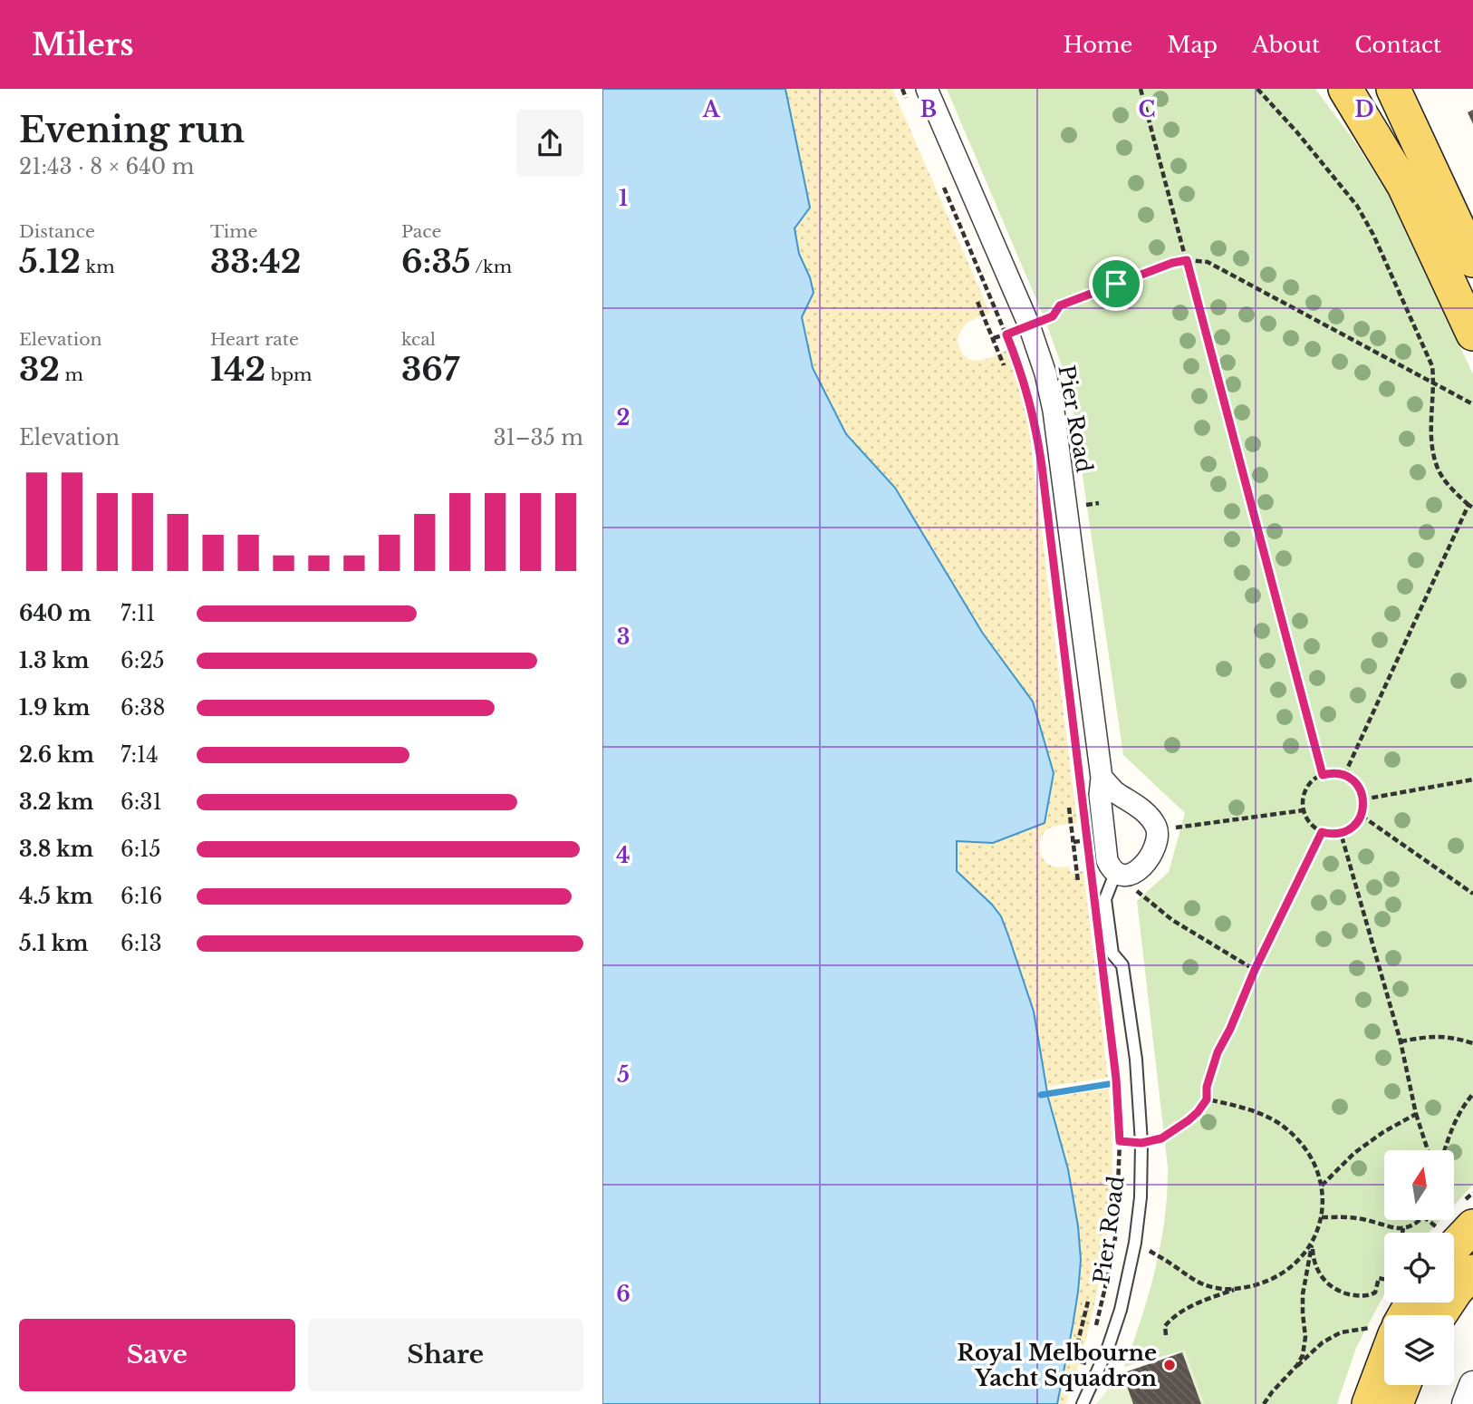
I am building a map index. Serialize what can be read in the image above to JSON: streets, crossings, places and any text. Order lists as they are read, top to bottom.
{
  "streets": {
    "street": ["Pier Road"]
  },
  "places": ["Royal Melbourne Yacht Squadron"],
  "north": "top",
  "page": {
    "header": "Milers",
    "nav": [
      "Home",
      "Map",
      "About",
      "Contact"
    ],
    "heading": ["Evening run", "21:43 · 8 × 640 m"],
    "stats": [
      ["Distance", "5.12 km"],
      ["Time", "33:42"],
      ["Pace", "6:35 /km"],
      ["Elevation", "32 m"],
      ["Heart rate", "142 bpm"],
      ["kcal", "367"]
    ],
    "chart": ["Elevation", "31–35 m"],
    "list": [
      {
        "name": "640 m",
        "note": "7:11"
      },
      {
        "name": "1.3 km",
        "note": "6:25"
      },
      {
        "name": "1.9 km",
        "note": "6:38"
      },
      {
        "name": "2.6 km",
        "note": "7:14"
      },
      {
        "name": "3.2 km",
        "note": "6:31"
      },
      {
        "name": "3.8 km",
        "note": "6:15"
      },
      {
        "name": "4.5 km",
        "note": "6:16"
      },
      {
        "name": "5.1 km",
        "note": "6:13"
      }
    ],
    "buttons": ["Save", "Share"]
  },
  "grid": {
    "columns": [
      "A",
      "B",
      "C",
      "D"
    ],
    "rows": [
      "1",
      "2",
      "3",
      "4",
      "5",
      "6"
    ]
  }
}
